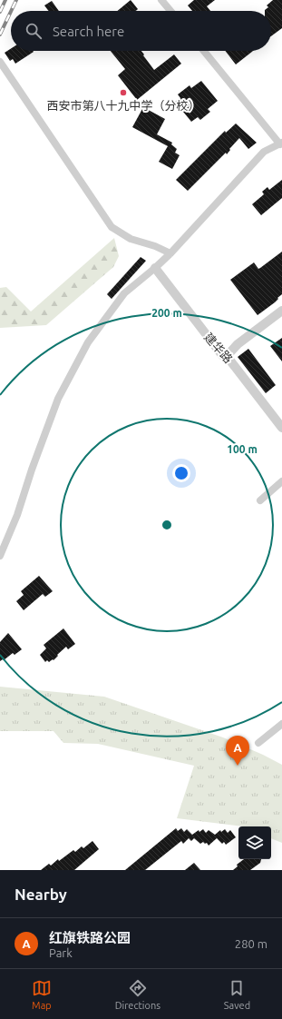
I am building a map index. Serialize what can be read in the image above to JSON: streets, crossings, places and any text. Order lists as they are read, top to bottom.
{
  "streets": {
    "street": ["建华路"]
  },
  "places": ["西安市第八十九中学（分校）"],
  "page": {
    "search": "Search here",
    "pins": "A",
    "heading": "Nearby",
    "list": [
      {
        "mark": "A",
        "name": "红旗铁路公园",
        "note": "Park",
        "value": "280 m"
      }
    ],
    "nav": ["Map", "Directions", "Saved"]
  },
  "rings": ["200 m", "100 m"]
}
